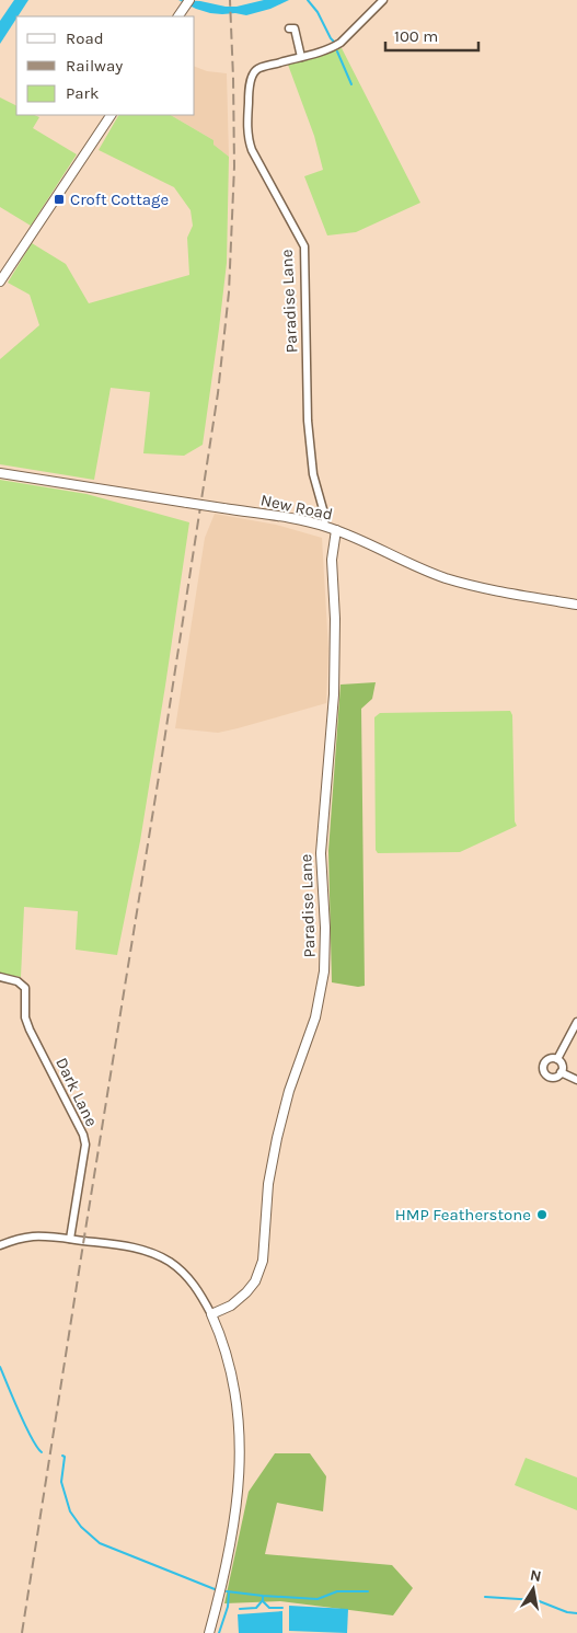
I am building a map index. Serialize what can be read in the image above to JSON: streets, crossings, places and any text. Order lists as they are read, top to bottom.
{
  "streets": {
    "street": ["Paradise Lane", "New Road", "Dark Lane"]
  },
  "crossings": [
    ["Paradise Lane", "New Road"]
  ],
  "places": {
    "transit": ["Croft Cottage"],
    "other": ["HMP Featherstone"]
  },
  "legend": ["Road", "Railway", "Park"],
  "scale_bar": "100 m",
  "north": "top"
}
